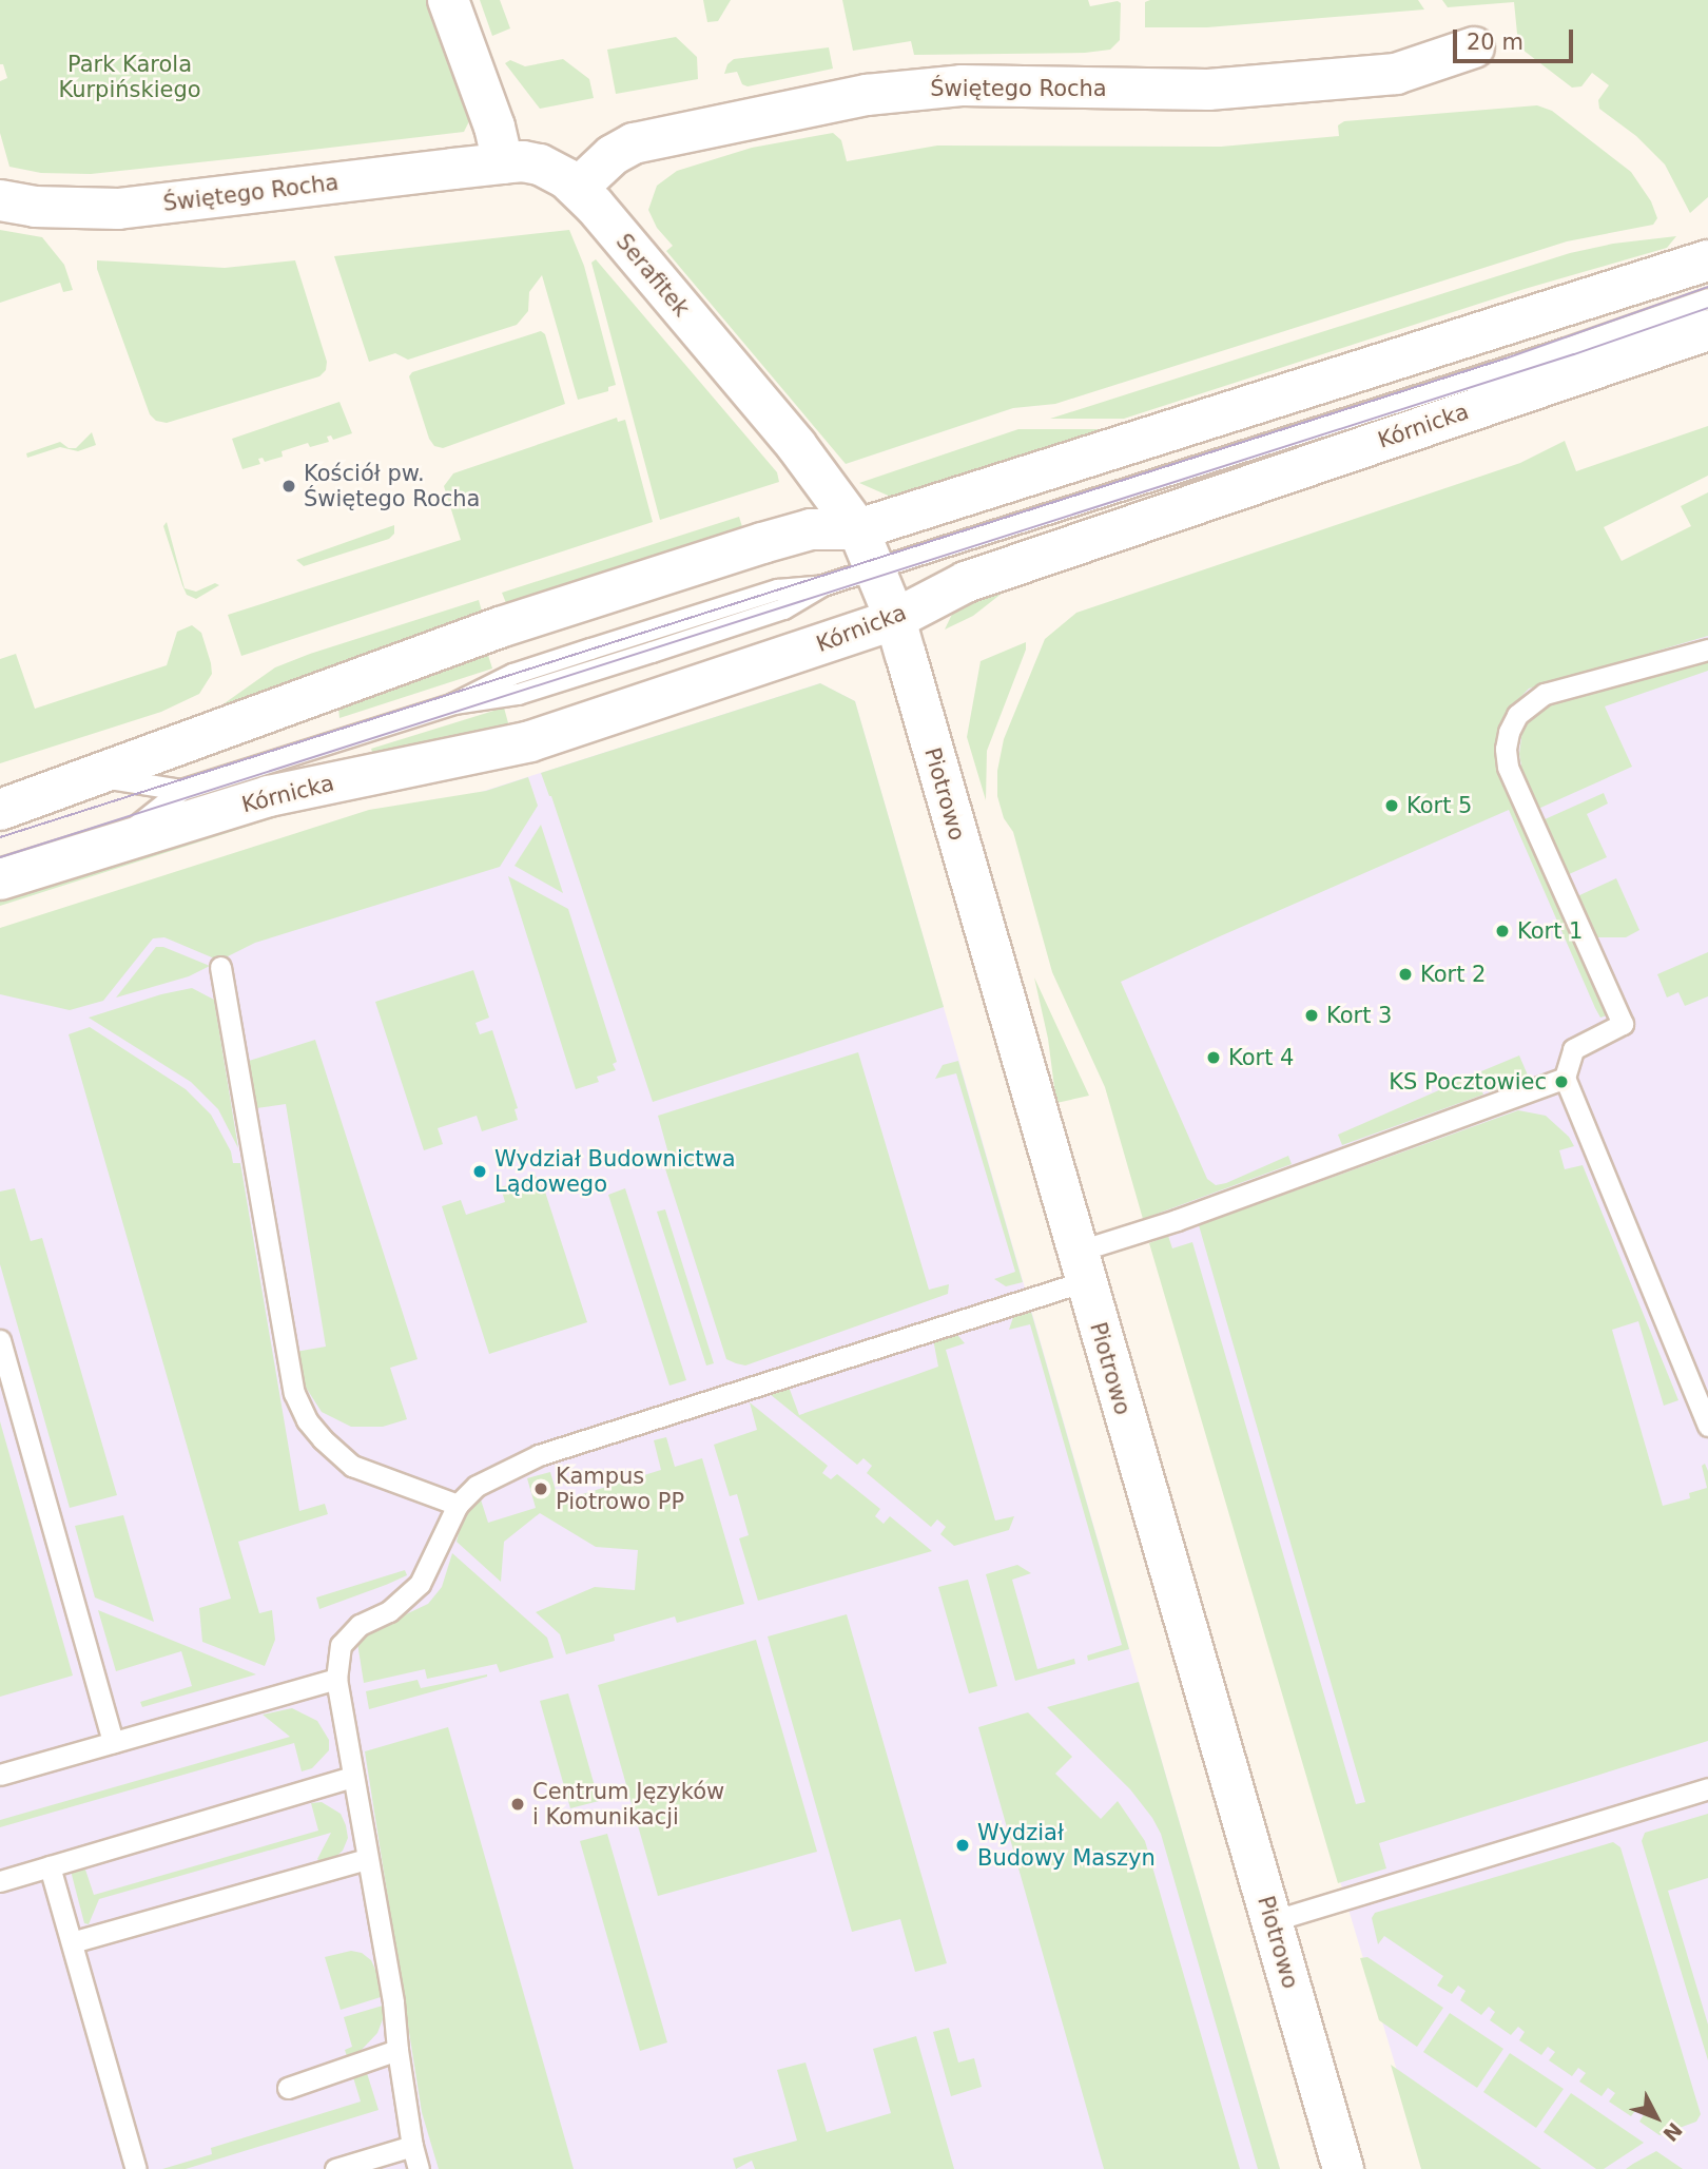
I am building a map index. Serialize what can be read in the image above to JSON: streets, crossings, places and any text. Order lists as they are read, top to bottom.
{
  "streets": {
    "street": [
      "Świętego Rocha",
      "Serafitek",
      "Kórnicka",
      "Piotrowo"
    ]
  },
  "crossings": [
    ["Świętego Rocha", "Serafitek"],
    ["Serafitek", "Piotrowo"],
    ["Kórnicka", "Piotrowo"]
  ],
  "parks": ["Park Karola Kurpińskiego"],
  "places": [
    "Kościół pw. Świętego Rocha",
    "Kort 5",
    "Kort 1",
    "Kort 2",
    "Kort 3",
    "Kort 4",
    "KS Pocztowiec",
    "Wydział Budownictwa Lądowego",
    "Kampus Piotrowo PP",
    "Centrum Języków i Komunikacji",
    "Wydział Budowy Maszyn"
  ],
  "scale_bar": "20 m",
  "north": "bottom right"
}
